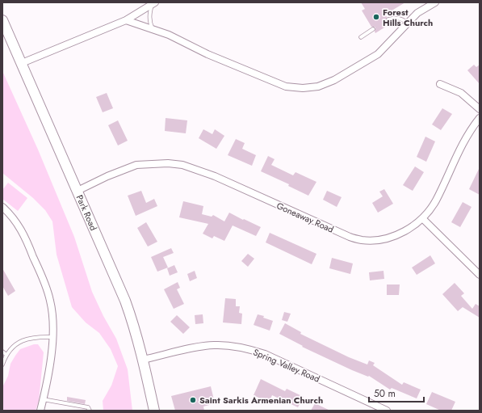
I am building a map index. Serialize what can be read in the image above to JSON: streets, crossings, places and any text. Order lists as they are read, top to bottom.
{
  "streets": {
    "main road": ["Park Road"],
    "street": ["Goneaway Road", "Spring Valley Road"]
  },
  "crossings": [
    ["Park Road", "Goneaway Road"],
    ["Park Road", "Spring Valley Road"]
  ],
  "places": ["Forest Hills Church", "Saint Sarkis Armenian Church"],
  "scale_bar": "50 m"
}
